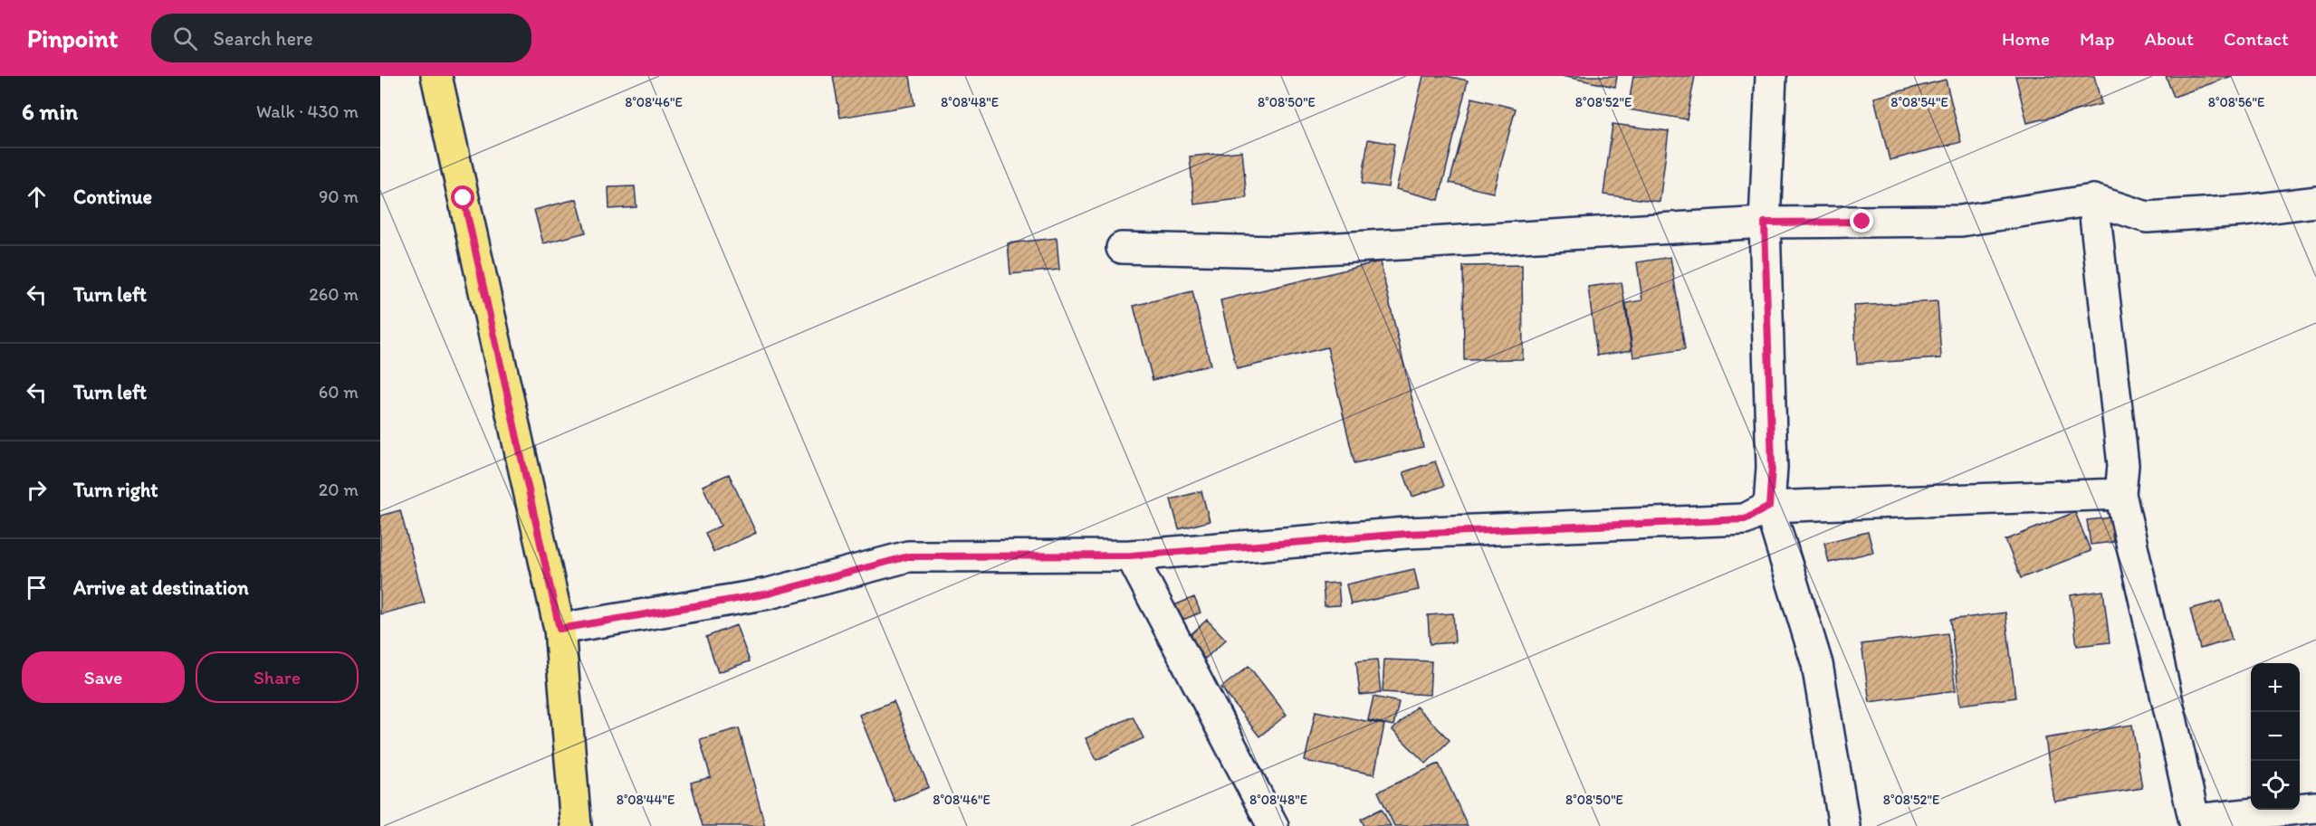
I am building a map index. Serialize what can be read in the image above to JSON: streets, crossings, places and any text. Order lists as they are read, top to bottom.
{
  "page": {
    "header": "Pinpoint",
    "search": "Search here",
    "nav": [
      "Home",
      "Map",
      "About",
      "Contact"
    ],
    "heading": ["6 min", "Walk · 430 m"],
    "list": [
      ["Continue", "90 m"],
      ["Turn left", "260 m"],
      ["Turn left", "60 m"],
      ["Turn right", "20 m"],
      "Arrive at destination"
    ],
    "buttons": ["Save", "Share"],
    "map_buttons": ["+", "−"]
  },
  "coordinates": [
    "8°08'46\"E",
    "8°08'48\"E",
    "8°08'50\"E",
    "8°08'52\"E",
    "8°08'54\"E",
    "8°08'56\"E",
    "8°08'44\"E"
  ]
}
